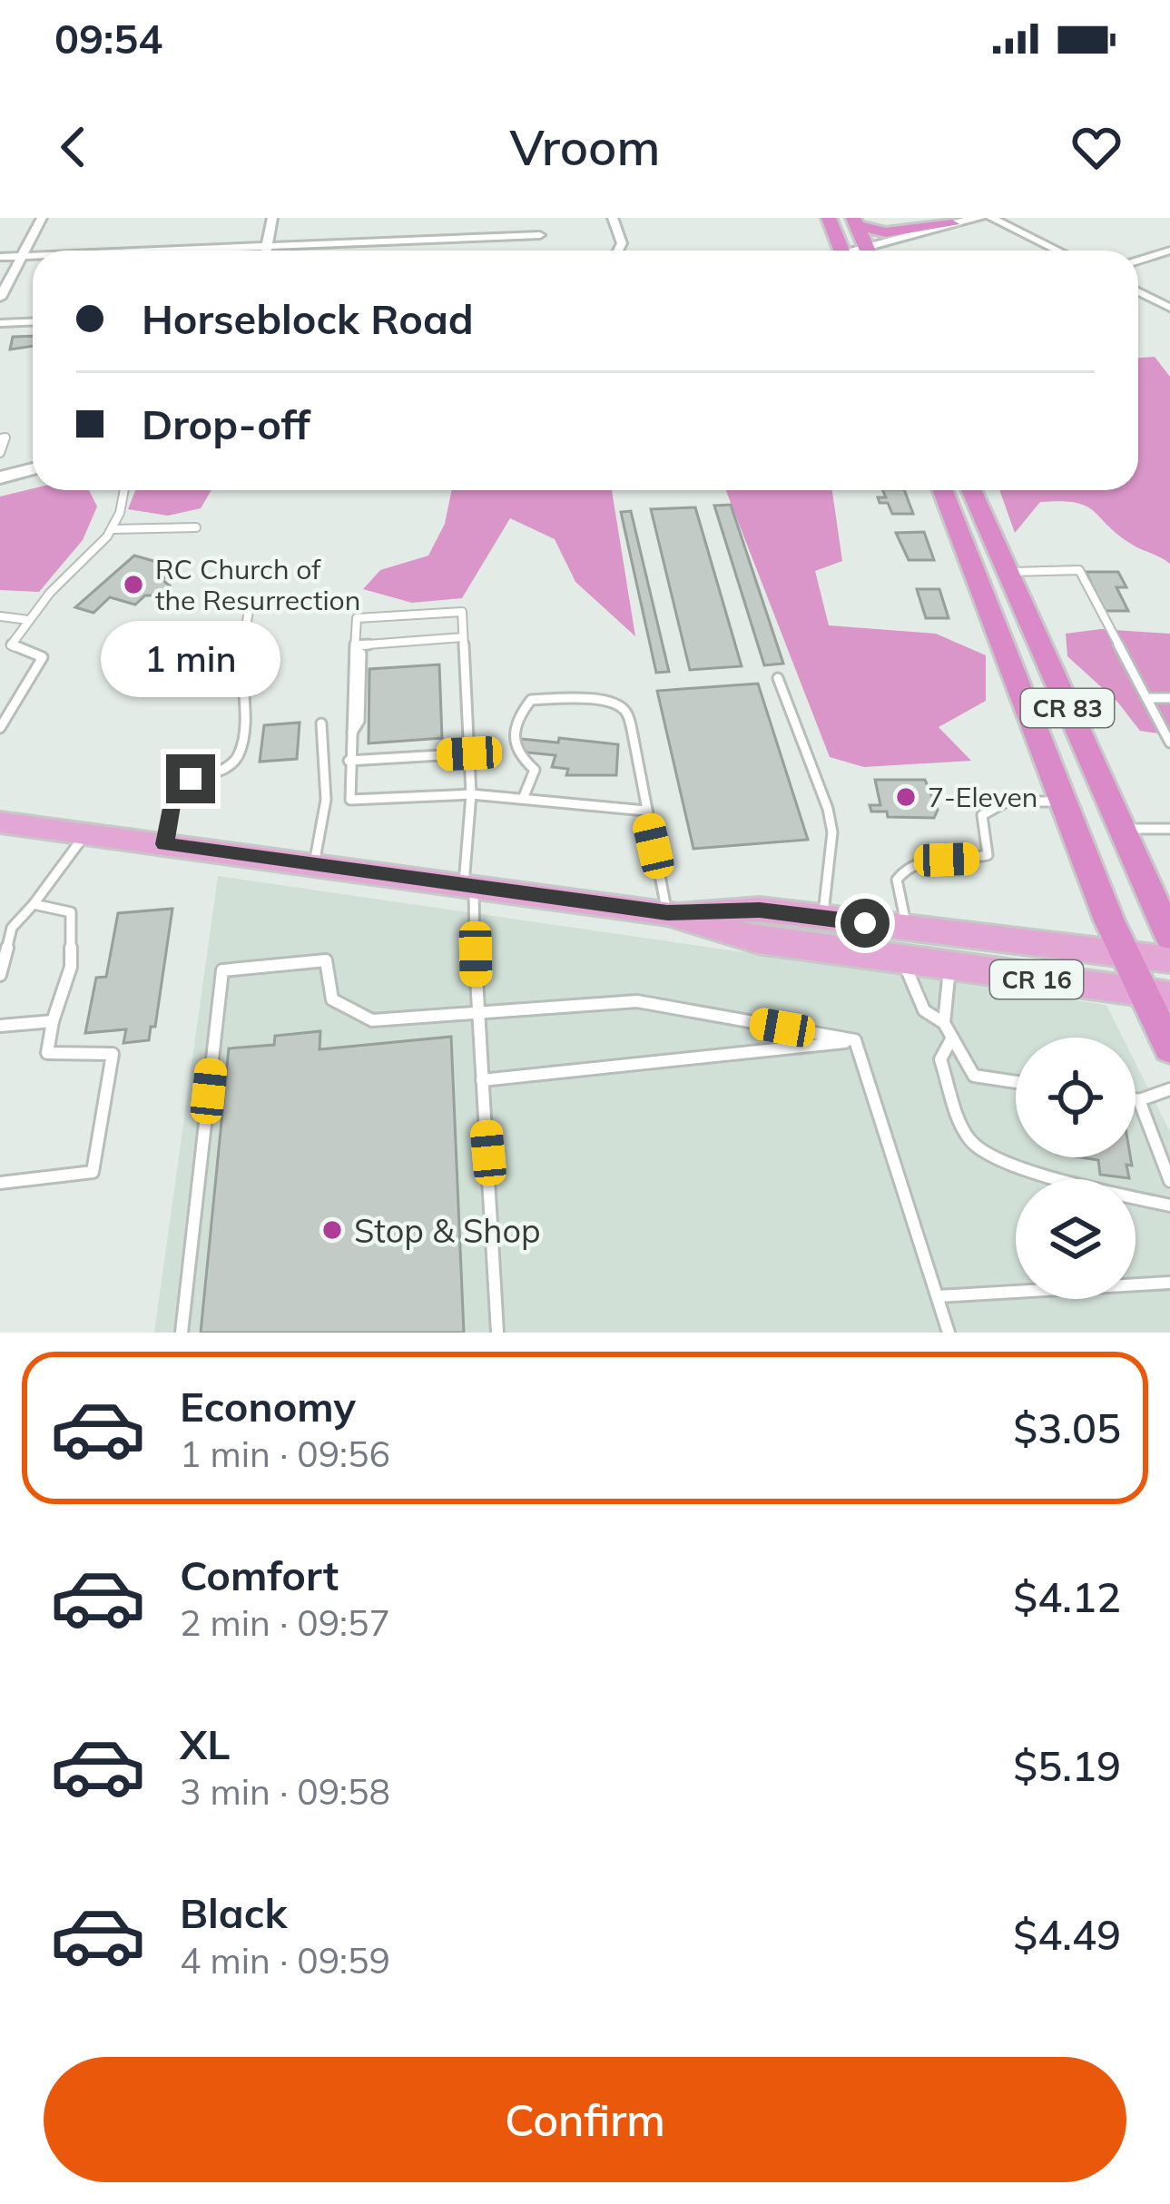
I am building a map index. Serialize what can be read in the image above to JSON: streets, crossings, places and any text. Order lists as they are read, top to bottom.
{
  "streets": {
    "highway": ["CR 83"],
    "main road": ["CR 16"]
  },
  "crossings": [
    ["CR 83", "CR 16"]
  ],
  "places": ["RC Church of the Resurrection", "7-Eleven", "Stop & Shop"],
  "page": {
    "status": "09:54",
    "header": "Vroom",
    "banner": ["Horseblock Road", "Drop-off"],
    "bubble": "1 min",
    "list": [
      {
        "name": "Economy",
        "note": "1 min · 09:56",
        "value": "$3.05"
      },
      {
        "name": "Comfort",
        "note": "2 min · 09:57",
        "value": "$4.12"
      },
      {
        "name": "XL",
        "note": "3 min · 09:58",
        "value": "$5.19"
      },
      {
        "name": "Black",
        "note": "4 min · 09:59",
        "value": "$4.49"
      }
    ],
    "buttons": "Confirm"
  }
}
